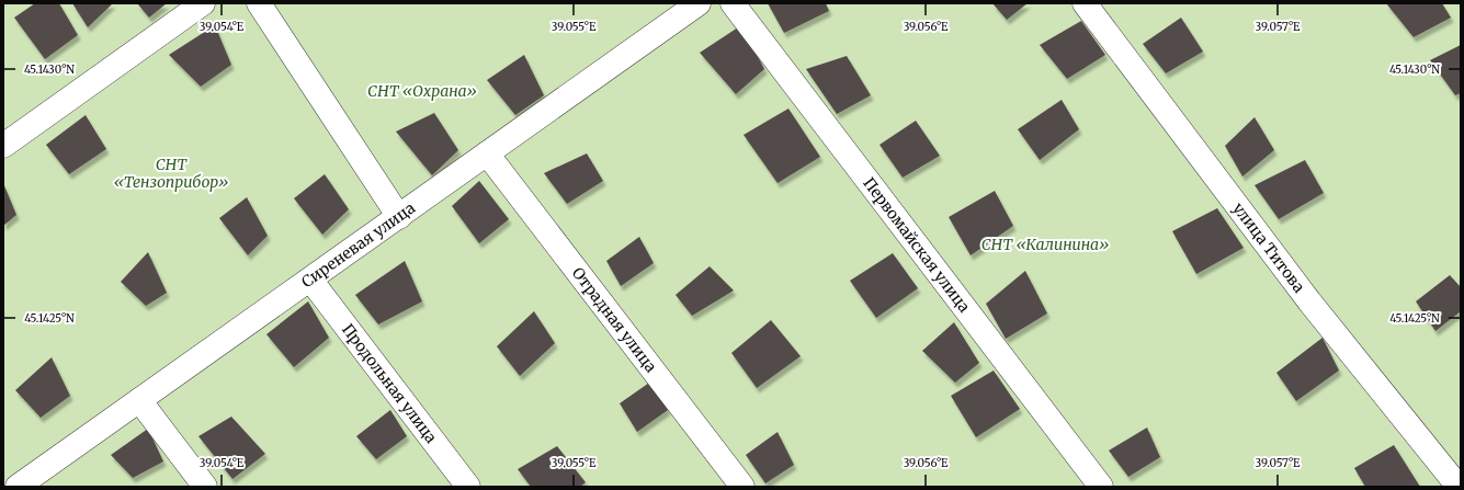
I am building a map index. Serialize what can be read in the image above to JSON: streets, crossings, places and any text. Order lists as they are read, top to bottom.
{
  "streets": {
    "street": [
      "Первомайская улица",
      "Сиреневая улица",
      "улица Титова",
      "Отрадная улица",
      "Продольная улица"
    ]
  },
  "crossings": [
    ["Сиреневая улица", "Отрадная улица"],
    ["Сиреневая улица", "Продольная улица"]
  ],
  "parks": ["СНТ «Охрана»", "СНТ «Тензоприбор»", "СНТ «Калинина»"],
  "coordinates": [
    "39.054°E",
    "39.055°E",
    "39.056°E",
    "39.057°E",
    "45.1430°N",
    "45.1425°N"
  ]
}
